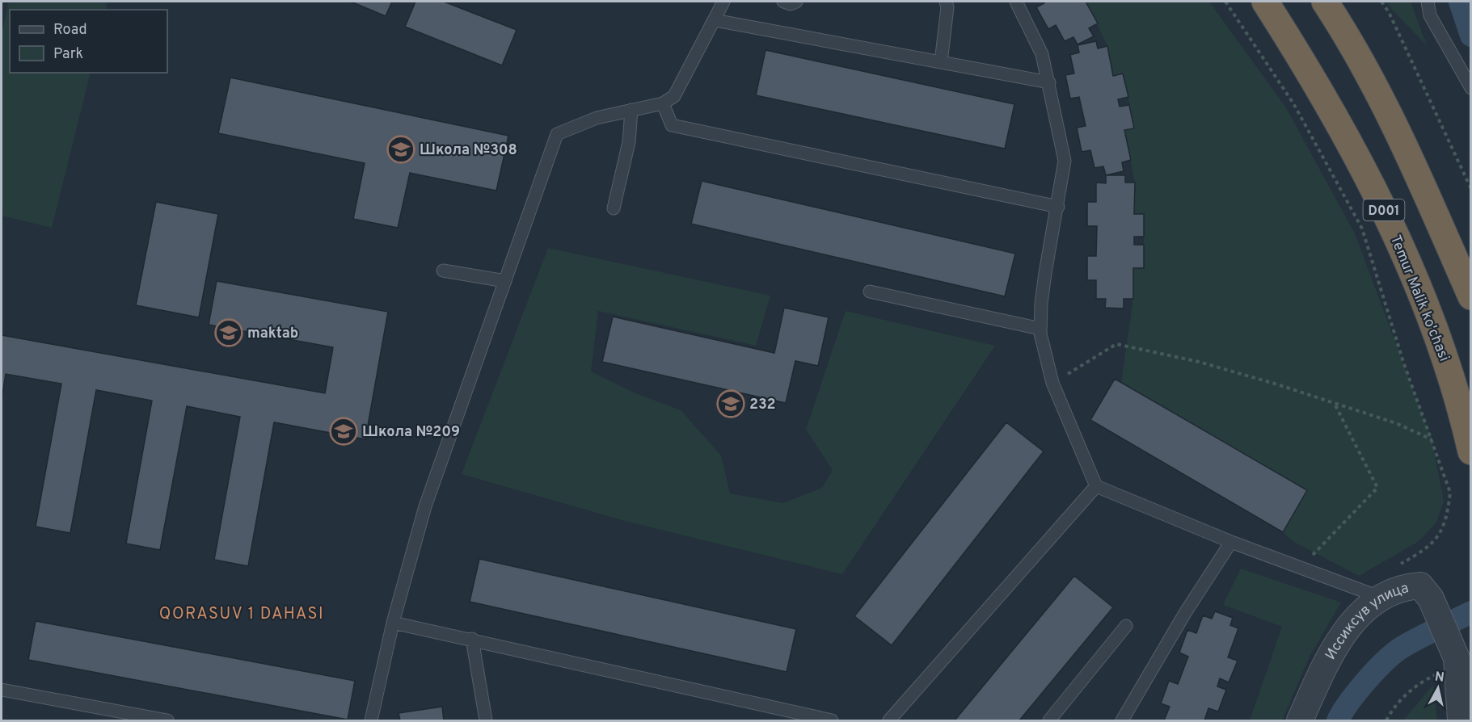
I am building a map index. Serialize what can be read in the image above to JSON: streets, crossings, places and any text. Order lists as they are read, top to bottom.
{
  "streets": {
    "highway": ["D001", "Temur Malik ko'chasi"],
    "street": ["Иссиксув улица"]
  },
  "districts": ["QORASUV 1 DAHASI"],
  "places": {
    "school or university": [
      "Школа №308",
      "maktab",
      "232",
      "Школа №209"
    ]
  },
  "legend": ["Road", "Park"],
  "north": "top"
}
